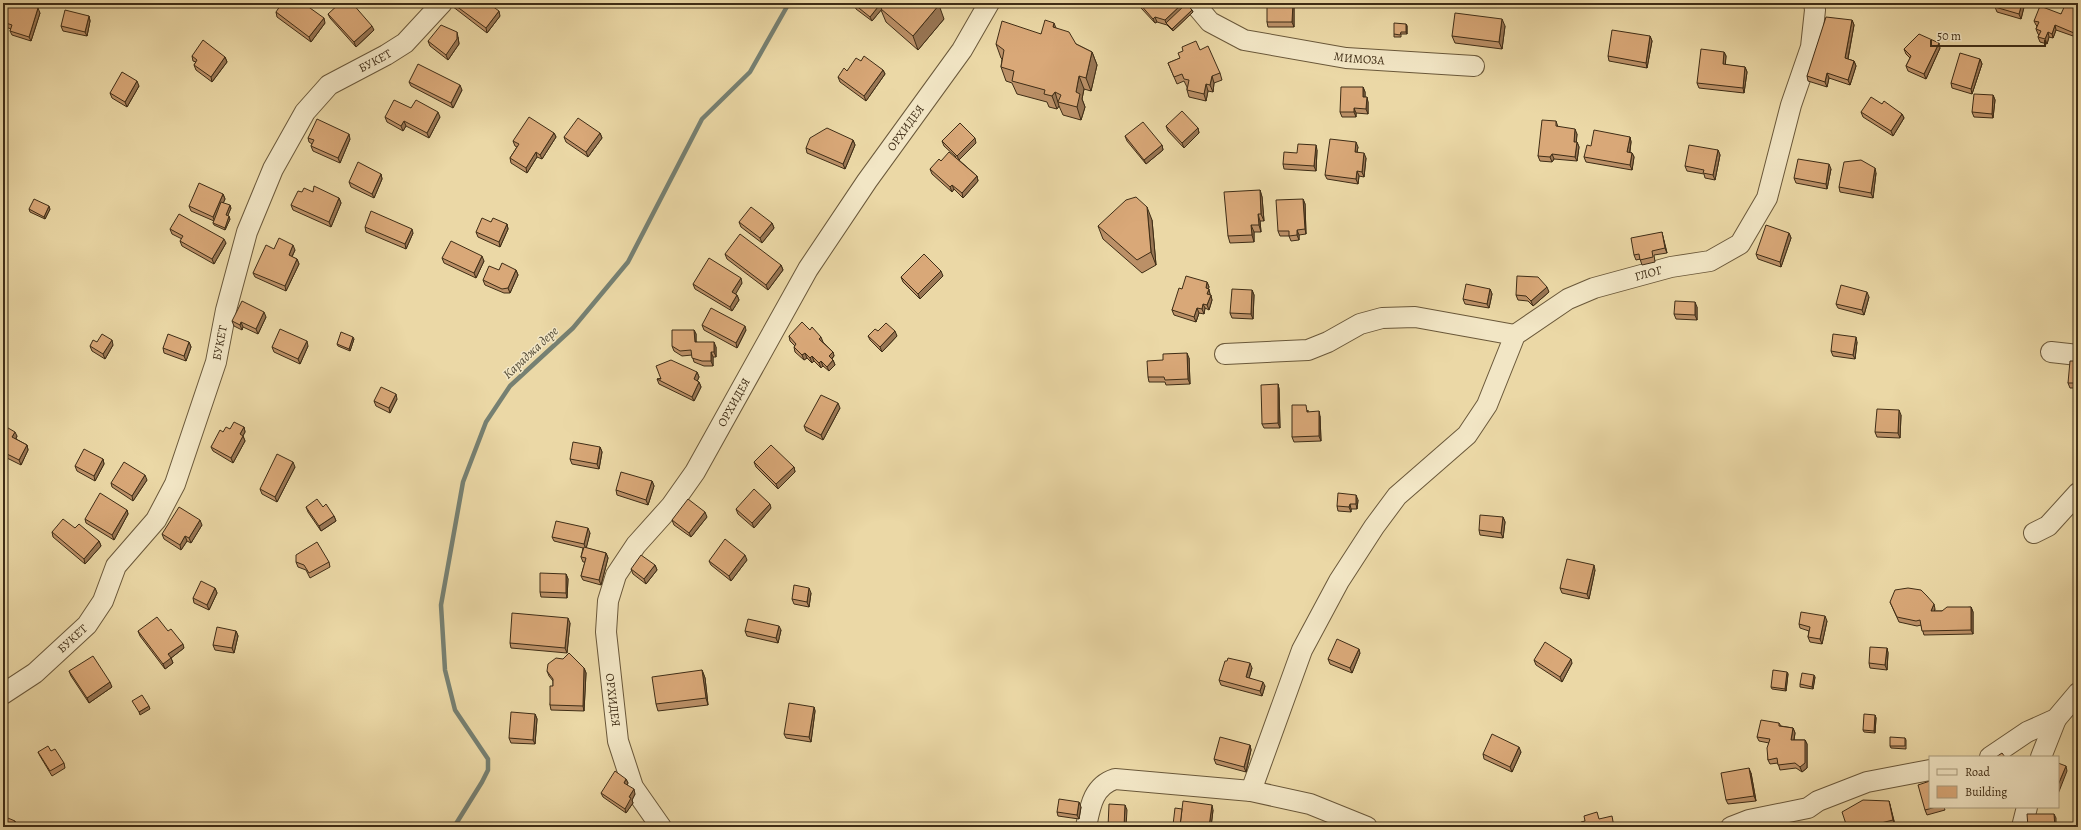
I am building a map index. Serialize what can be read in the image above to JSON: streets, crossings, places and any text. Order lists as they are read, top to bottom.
{
  "streets": {
    "street": [
      "МИМОЗА",
      "БУКЕТ",
      "ОРХИДЕЯ",
      "ГЛОГ"
    ]
  },
  "water": ["Караджа дере"],
  "legend": ["Road", "Building"],
  "scale_bar": "50 m"
}
